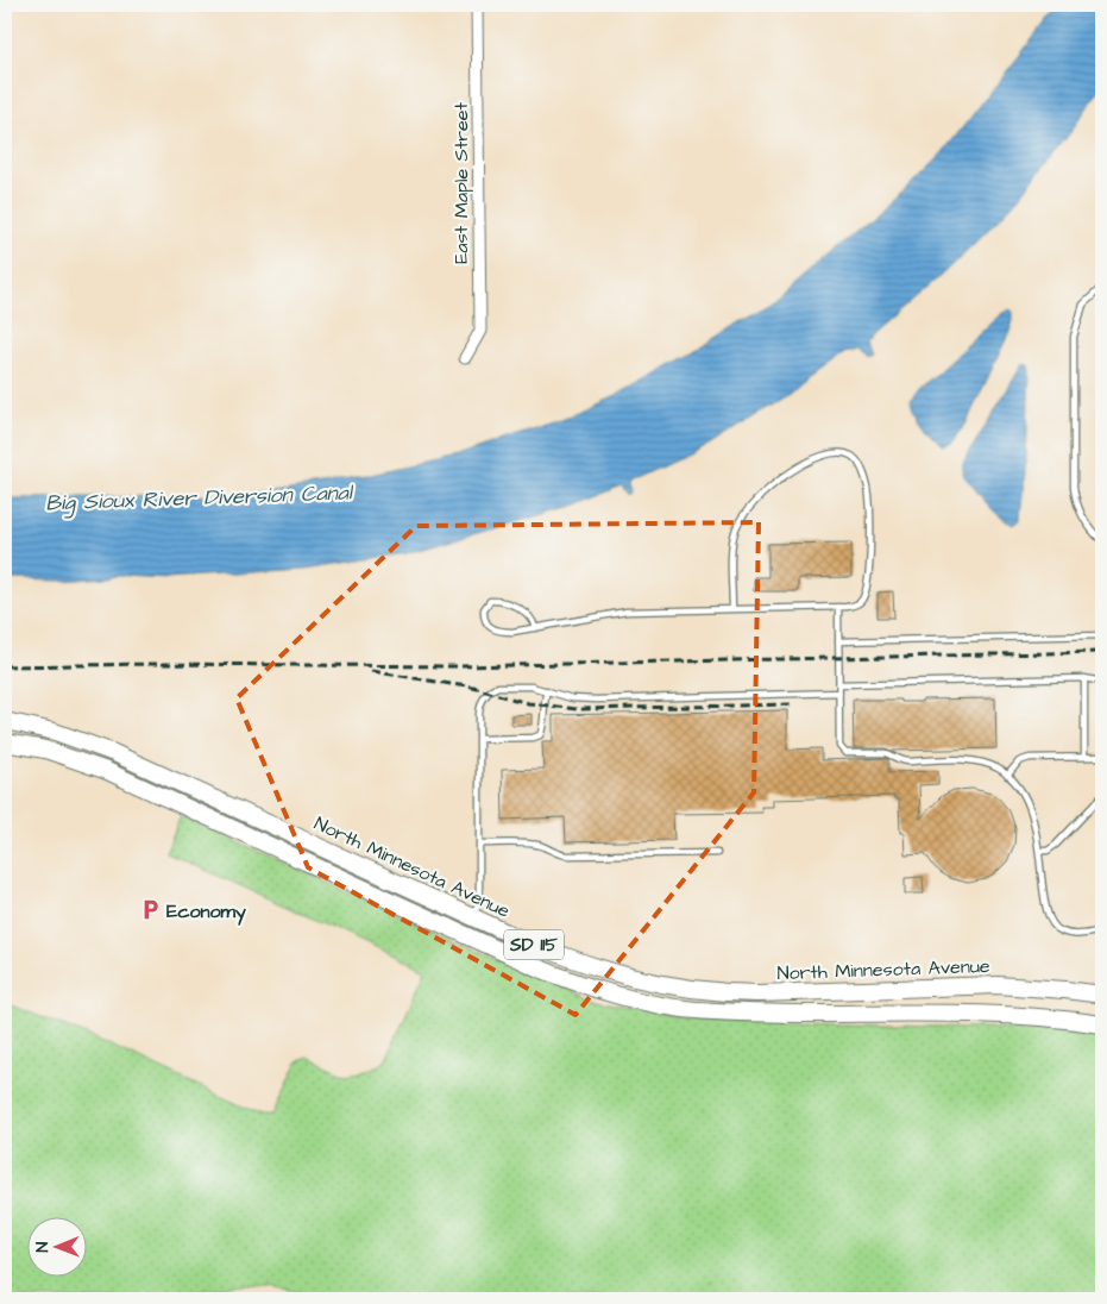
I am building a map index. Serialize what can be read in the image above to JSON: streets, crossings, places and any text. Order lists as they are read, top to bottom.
{
  "streets": {
    "main road": ["North Minnesota Avenue", "SD 115"],
    "street": ["East Maple Street"]
  },
  "water": ["Big Sioux River Diversion Canal"],
  "places": {
    "parking": ["Economy"]
  },
  "north": "left"
}
